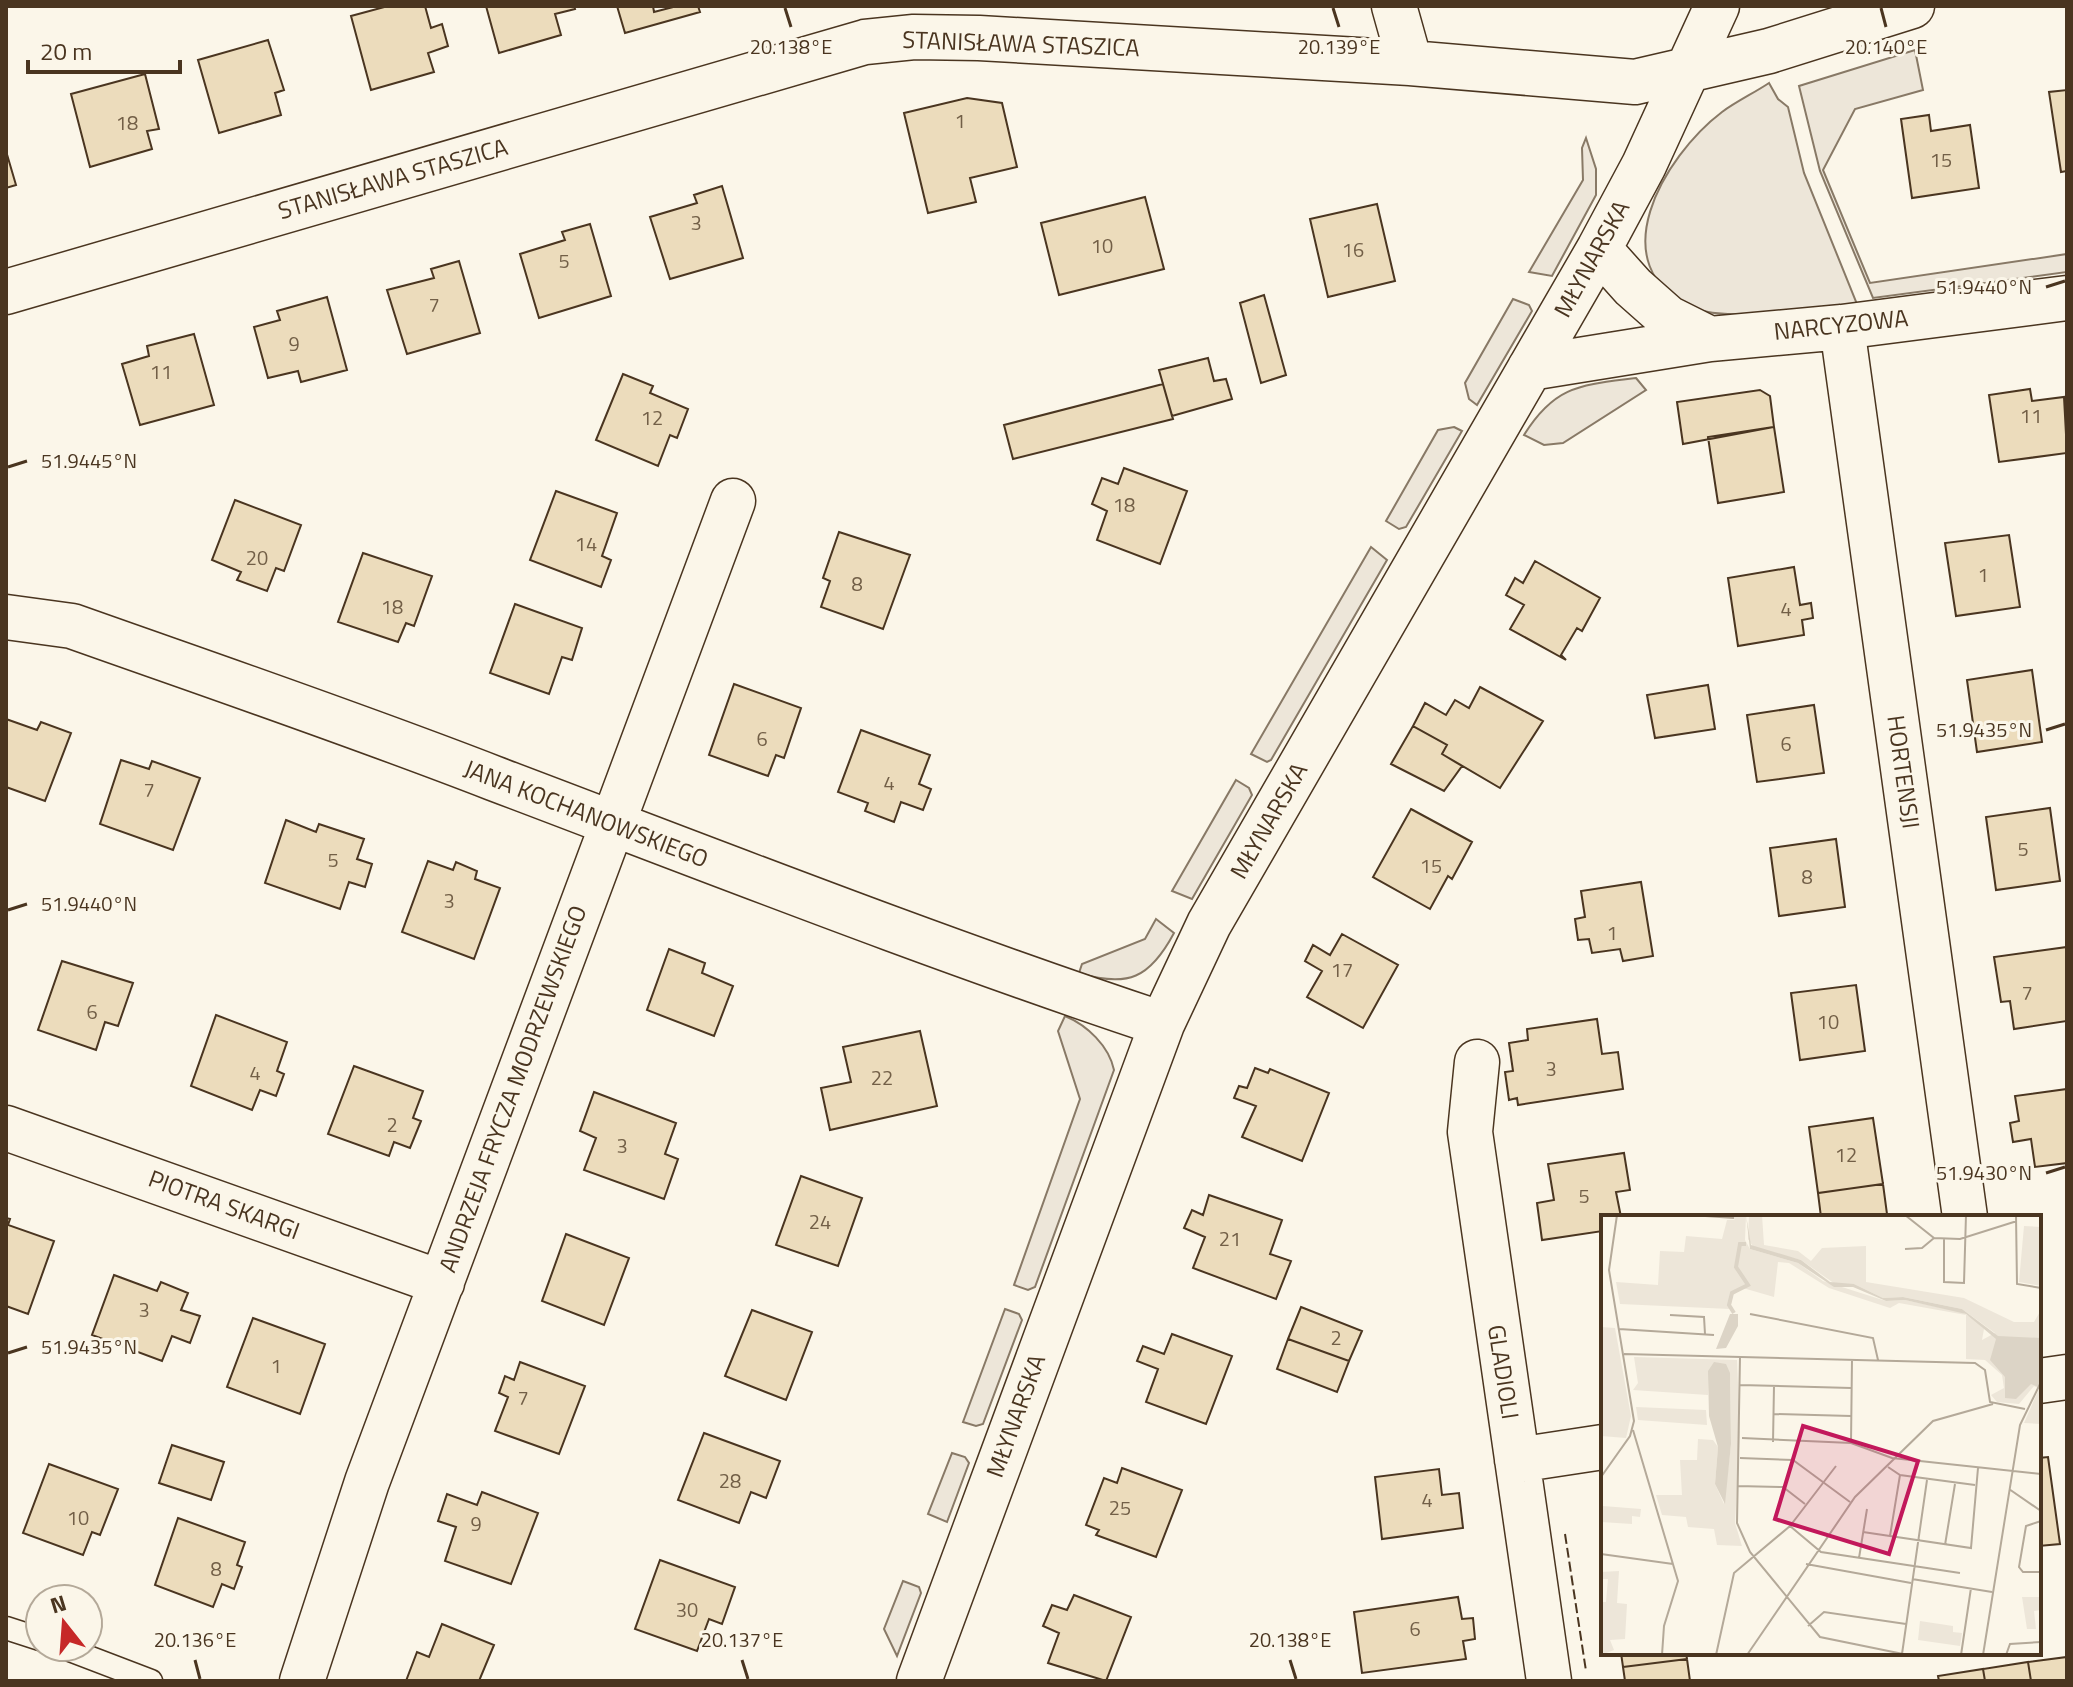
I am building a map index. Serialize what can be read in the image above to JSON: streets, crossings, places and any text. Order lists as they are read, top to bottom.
{
  "streets": {
    "street": [
      "STANISŁAWA STASZICA",
      "MŁYNARSKA",
      "NARCYZOWA",
      "HORTENSJI",
      "JANA KOCHANOWSKIEGO",
      "ANDRZEJA FRYCZA MODRZEWSKIEGO",
      "PIOTRA SKARGI",
      "GLADIOLI"
    ]
  },
  "crossings": [
    ["STANISŁAWA STASZICA", "MŁYNARSKA"],
    ["MŁYNARSKA", "NARCYZOWA"],
    ["MŁYNARSKA", "JANA KOCHANOWSKIEGO"],
    ["NARCYZOWA", "HORTENSJI"],
    ["JANA KOCHANOWSKIEGO", "ANDRZEJA FRYCZA MODRZEWSKIEGO"],
    ["ANDRZEJA FRYCZA MODRZEWSKIEGO", "PIOTRA SKARGI"]
  ],
  "house_numbers": [
    "1",
    "18",
    "15",
    "3",
    "10",
    "16",
    "5",
    "7",
    "9",
    "11",
    "11",
    "12",
    "18",
    "14",
    "20",
    "1",
    "8",
    "18",
    "4",
    "6",
    "6",
    "4",
    "7",
    "5",
    "5",
    "15",
    "8",
    "3",
    "1",
    "17",
    "7",
    "6",
    "10",
    "3",
    "4",
    "22",
    "2",
    "3",
    "12",
    "5",
    "24",
    "21",
    "3",
    "2",
    "1",
    "7",
    "28",
    "4",
    "25",
    "10",
    "9",
    "8",
    "30",
    "6"
  ],
  "scale_bar": "20 m",
  "north": "top",
  "coordinates": [
    "20.138°E",
    "20.139°E",
    "20.140°E",
    "51.9440°N",
    "51.9445°N",
    "51.9435°N",
    "51.9430°N",
    "20.136°E",
    "20.137°E"
  ]
}
